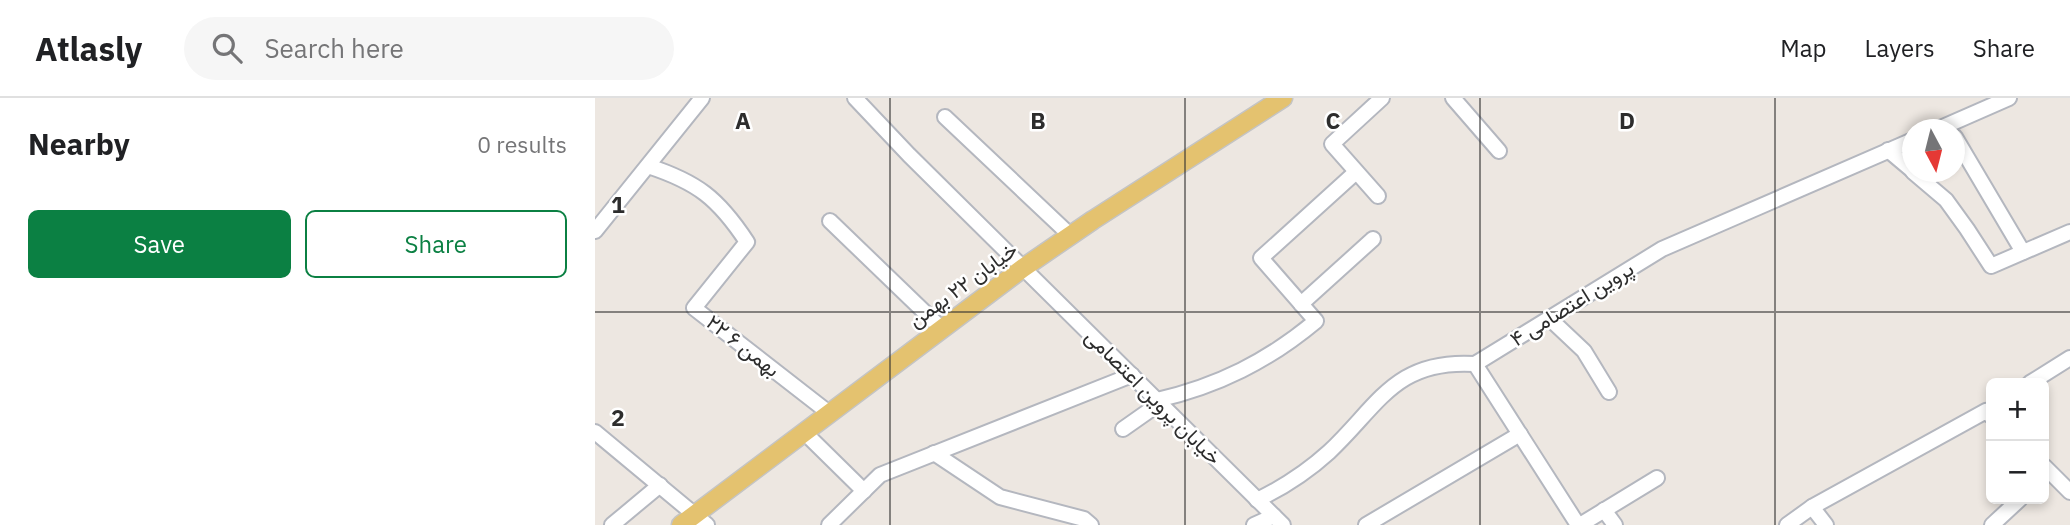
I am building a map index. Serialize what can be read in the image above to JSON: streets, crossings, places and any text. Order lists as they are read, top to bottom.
{
  "streets": {
    "main road": ["خیابان ۲۲ بهمن"],
    "street": ["پروین اعتصامی ۴", "۲۲ بهمن ۶", "خیابان پروین اعتصامی"]
  },
  "crossings": [
    ["خیابان ۲۲ بهمن", "۲۲ بهمن ۶"],
    ["خیابان ۲۲ بهمن", "خیابان پروین اعتصامی"]
  ],
  "north": "bottom",
  "page": {
    "header": "Atlasly",
    "search": "Search here",
    "nav": ["Map", "Layers", "Share"],
    "heading": ["Nearby", "0 results"],
    "buttons": ["Save", "Share"],
    "map_buttons": ["+", "−"]
  },
  "grid": {
    "columns": [
      "A",
      "B",
      "C",
      "D"
    ],
    "rows": ["1", "2"]
  }
}
